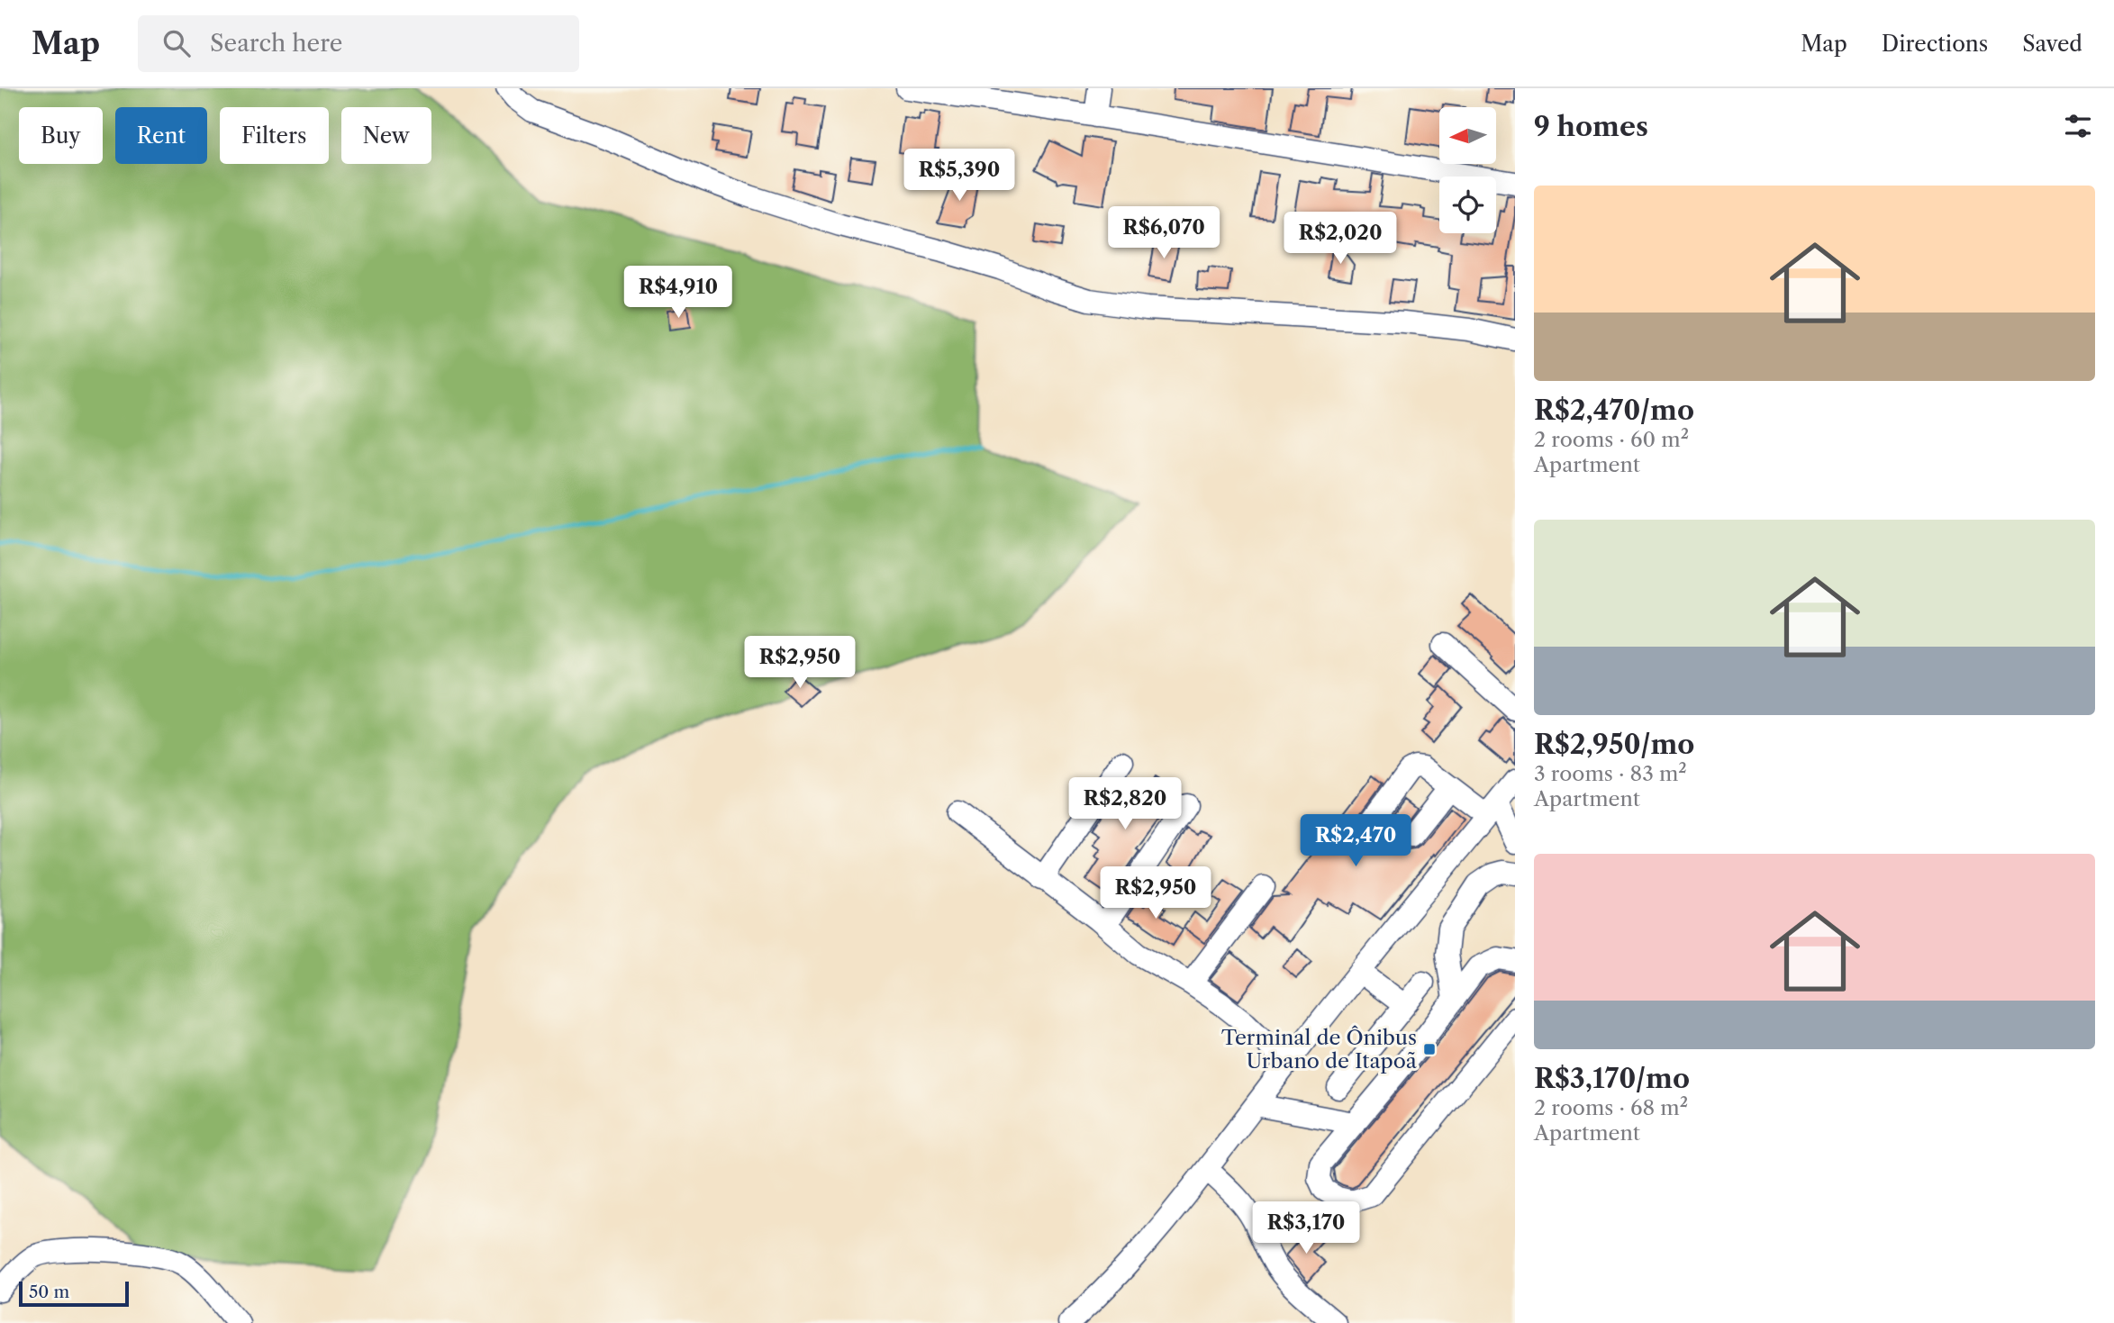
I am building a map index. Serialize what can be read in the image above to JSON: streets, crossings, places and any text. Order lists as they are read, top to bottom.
{
  "places": {
    "transit": ["Terminal de Ônibus Urbano de Itapoã"]
  },
  "scale_bar": "50 m",
  "north": "left",
  "page": {
    "header": "Map",
    "search": "Search here",
    "nav": ["Map", "Directions", "Saved"],
    "heading": "9 homes",
    "chip": [
      "Buy",
      "Rent",
      "Filters",
      "New"
    ],
    "price": [
      "R$5,390",
      "R$6,070",
      "R$2,020",
      "R$4,910",
      "R$2,950",
      "R$2,820",
      "R$2,470",
      "R$2,950",
      "R$3,170"
    ],
    "list": [
      {
        "name": "R$2,470/mo",
        "note": "2 rooms · 60 m² · Apartment"
      },
      {
        "name": "R$2,950/mo",
        "note": "3 rooms · 83 m² · Apartment"
      },
      {
        "name": "R$3,170/mo",
        "note": "2 rooms · 68 m² · Apartment"
      }
    ],
    "scale": "50 m"
  }
}
